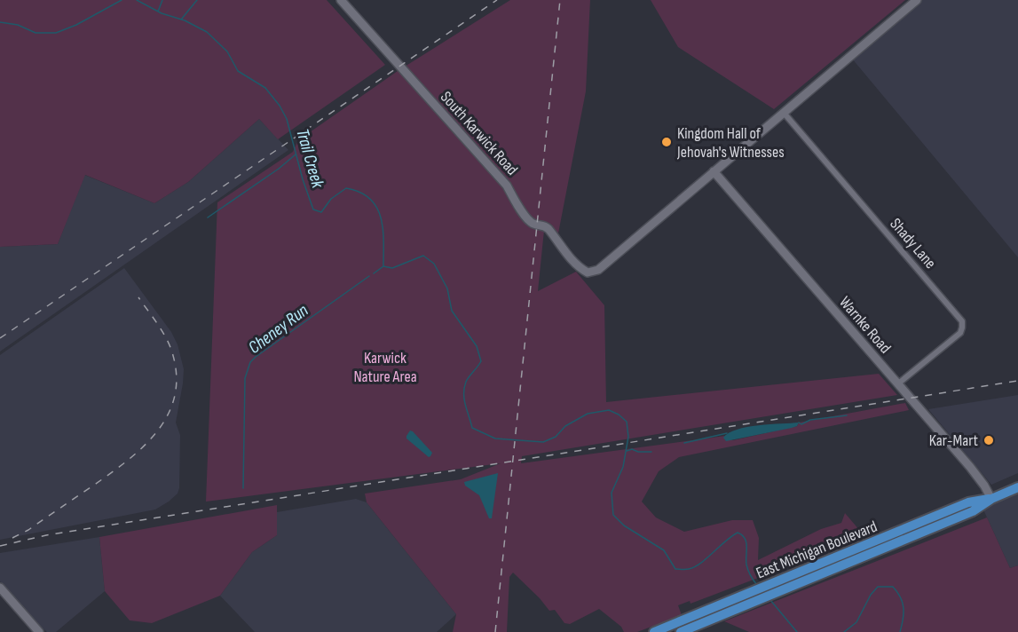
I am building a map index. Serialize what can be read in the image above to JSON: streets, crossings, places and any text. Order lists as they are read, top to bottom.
{
  "streets": {
    "main road": ["East Michigan Boulevard"],
    "street": ["South Karwick Road", "Shady Lane", "Warnke Road"]
  },
  "crossings": [
    ["South Karwick Road", "Warnke Road"],
    ["Shady Lane", "Warnke Road"],
    ["Warnke Road", "East Michigan Boulevard"]
  ],
  "water": ["Trail Creek", "Cheney Run"],
  "parks": ["Karwick Nature Area"],
  "places": ["Kingdom Hall of Jehovah's Witnesses", "Kar-Mart"]
}
